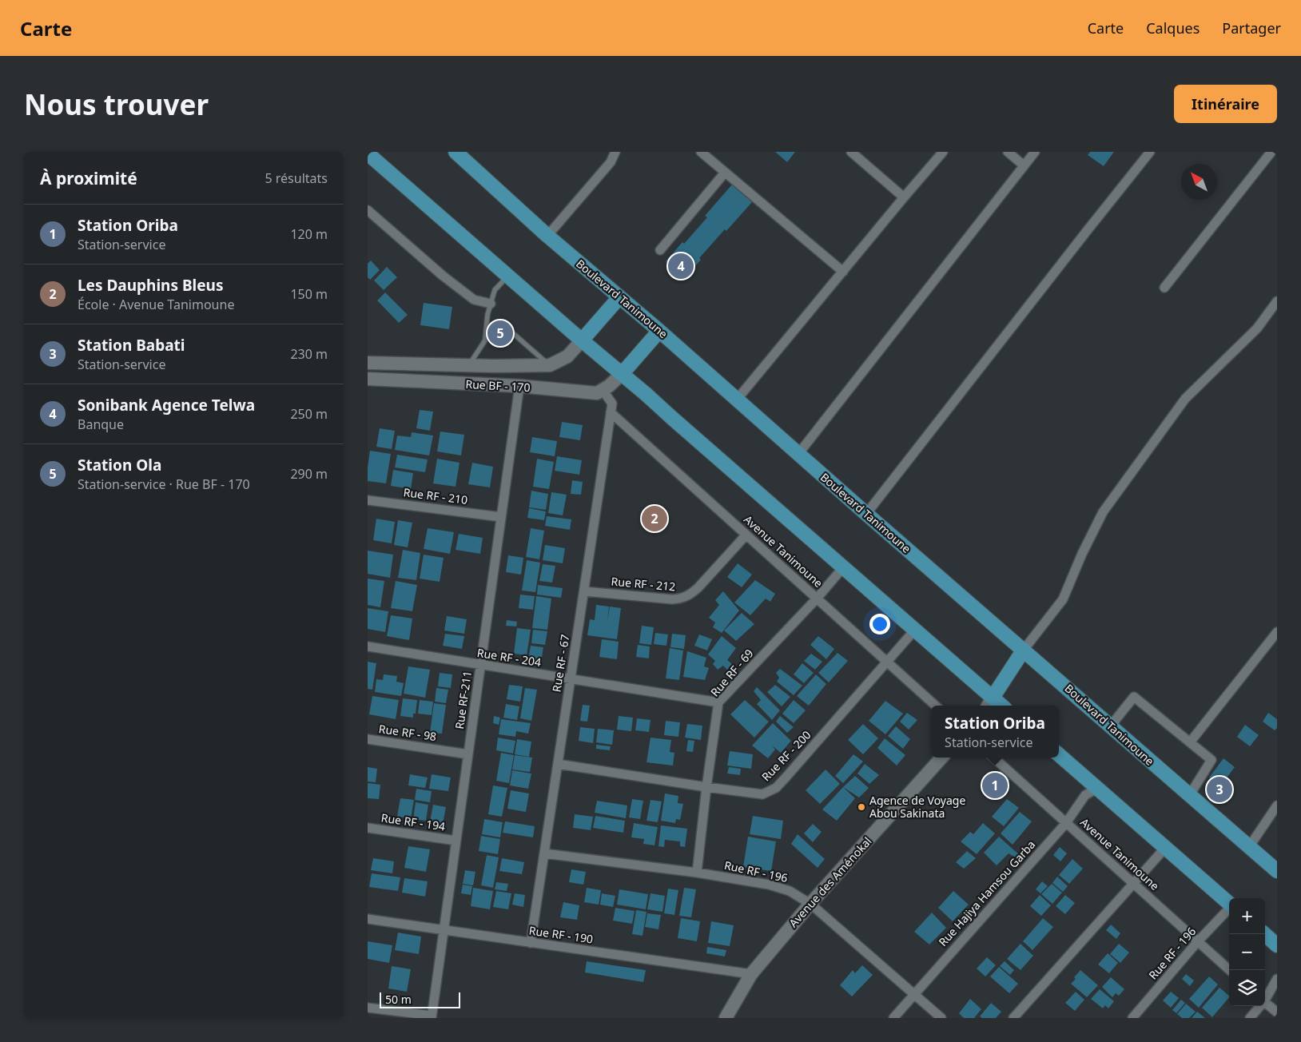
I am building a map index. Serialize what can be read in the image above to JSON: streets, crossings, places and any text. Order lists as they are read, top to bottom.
{
  "streets": {
    "main road": ["Boulevard Tanimoune", "Rue BF - 170", "Avenue des Aménokal"],
    "street": [
      "Rue RF - 210",
      "Avenue Tanimoune",
      "Rue RF - 212",
      "Rue RF - 204",
      "Rue RF - 67",
      "Rue RF - 69",
      "Rue RF-211",
      "Rue RF - 98",
      "Rue RF - 200",
      "Rue RF - 194",
      "Rue RF - 196",
      "Rue Hajiya Hamsou Garba",
      "Rue RF - 190"
    ]
  },
  "crossings": [
    ["Rue BF - 170", "Rue RF - 67"],
    ["Rue BF - 170", "Rue RF-211"],
    ["Rue RF - 210", "Rue RF-211"],
    ["Avenue Tanimoune", "Rue RF - 212"],
    ["Avenue Tanimoune", "Rue RF - 67"],
    ["Avenue Tanimoune", "Rue RF - 69"],
    ["Avenue Tanimoune", "Rue RF - 200"],
    ["Avenue Tanimoune", "Rue RF - 196"],
    ["Avenue Tanimoune", "Rue Hajiya Hamsou Garba"],
    ["Rue RF - 212", "Rue RF - 67"],
    ["Rue RF - 204", "Rue RF - 67"],
    ["Rue RF - 204", "Rue RF - 69"],
    ["Rue RF - 204", "Rue RF-211"],
    ["Rue RF - 67", "Rue RF - 200"],
    ["Rue RF - 67", "Rue RF - 196"],
    ["Rue RF - 67", "Rue RF - 190"],
    ["Rue RF - 69", "Rue RF - 200"],
    ["Rue RF - 69", "Rue RF - 196"],
    ["Rue RF-211", "Rue RF - 98"],
    ["Rue RF-211", "Rue RF - 194"],
    ["Rue RF-211", "Rue RF - 190"],
    ["Rue RF - 196", "Avenue des Aménokal"],
    ["Rue RF - 196", "Rue Hajiya Hamsou Garba"],
    ["Avenue des Aménokal", "Rue RF - 190"]
  ],
  "places": ["Agence de Voyage Abou Sakinata"],
  "scale_bar": "50 m",
  "north": "top left",
  "page": {
    "header": "Carte",
    "nav": ["Carte", "Calques", "Partager"],
    "buttons": "Itinéraire",
    "title": "Nous trouver",
    "heading": ["À proximité", "5 résultats"],
    "list": [
      {
        "mark": "1",
        "name": "Station Oriba",
        "note": "Station-service",
        "value": "120 m"
      },
      {
        "mark": "2",
        "name": "Les Dauphins Bleus",
        "note": "École · Avenue Tanimoune",
        "value": "150 m"
      },
      {
        "mark": "3",
        "name": "Station Babati",
        "note": "Station-service",
        "value": "230 m"
      },
      {
        "mark": "4",
        "name": "Sonibank Agence Telwa",
        "note": "Banque",
        "value": "250 m"
      },
      {
        "mark": "5",
        "name": "Station Ola",
        "note": "Station-service · Rue BF - 170",
        "value": "290 m"
      }
    ],
    "pins": [
      "4",
      "5",
      "2",
      "1",
      "3"
    ],
    "popup": ["Station Oriba", "Station-service"],
    "map_buttons": ["+", "−"],
    "scale": "50 m"
  }
}
